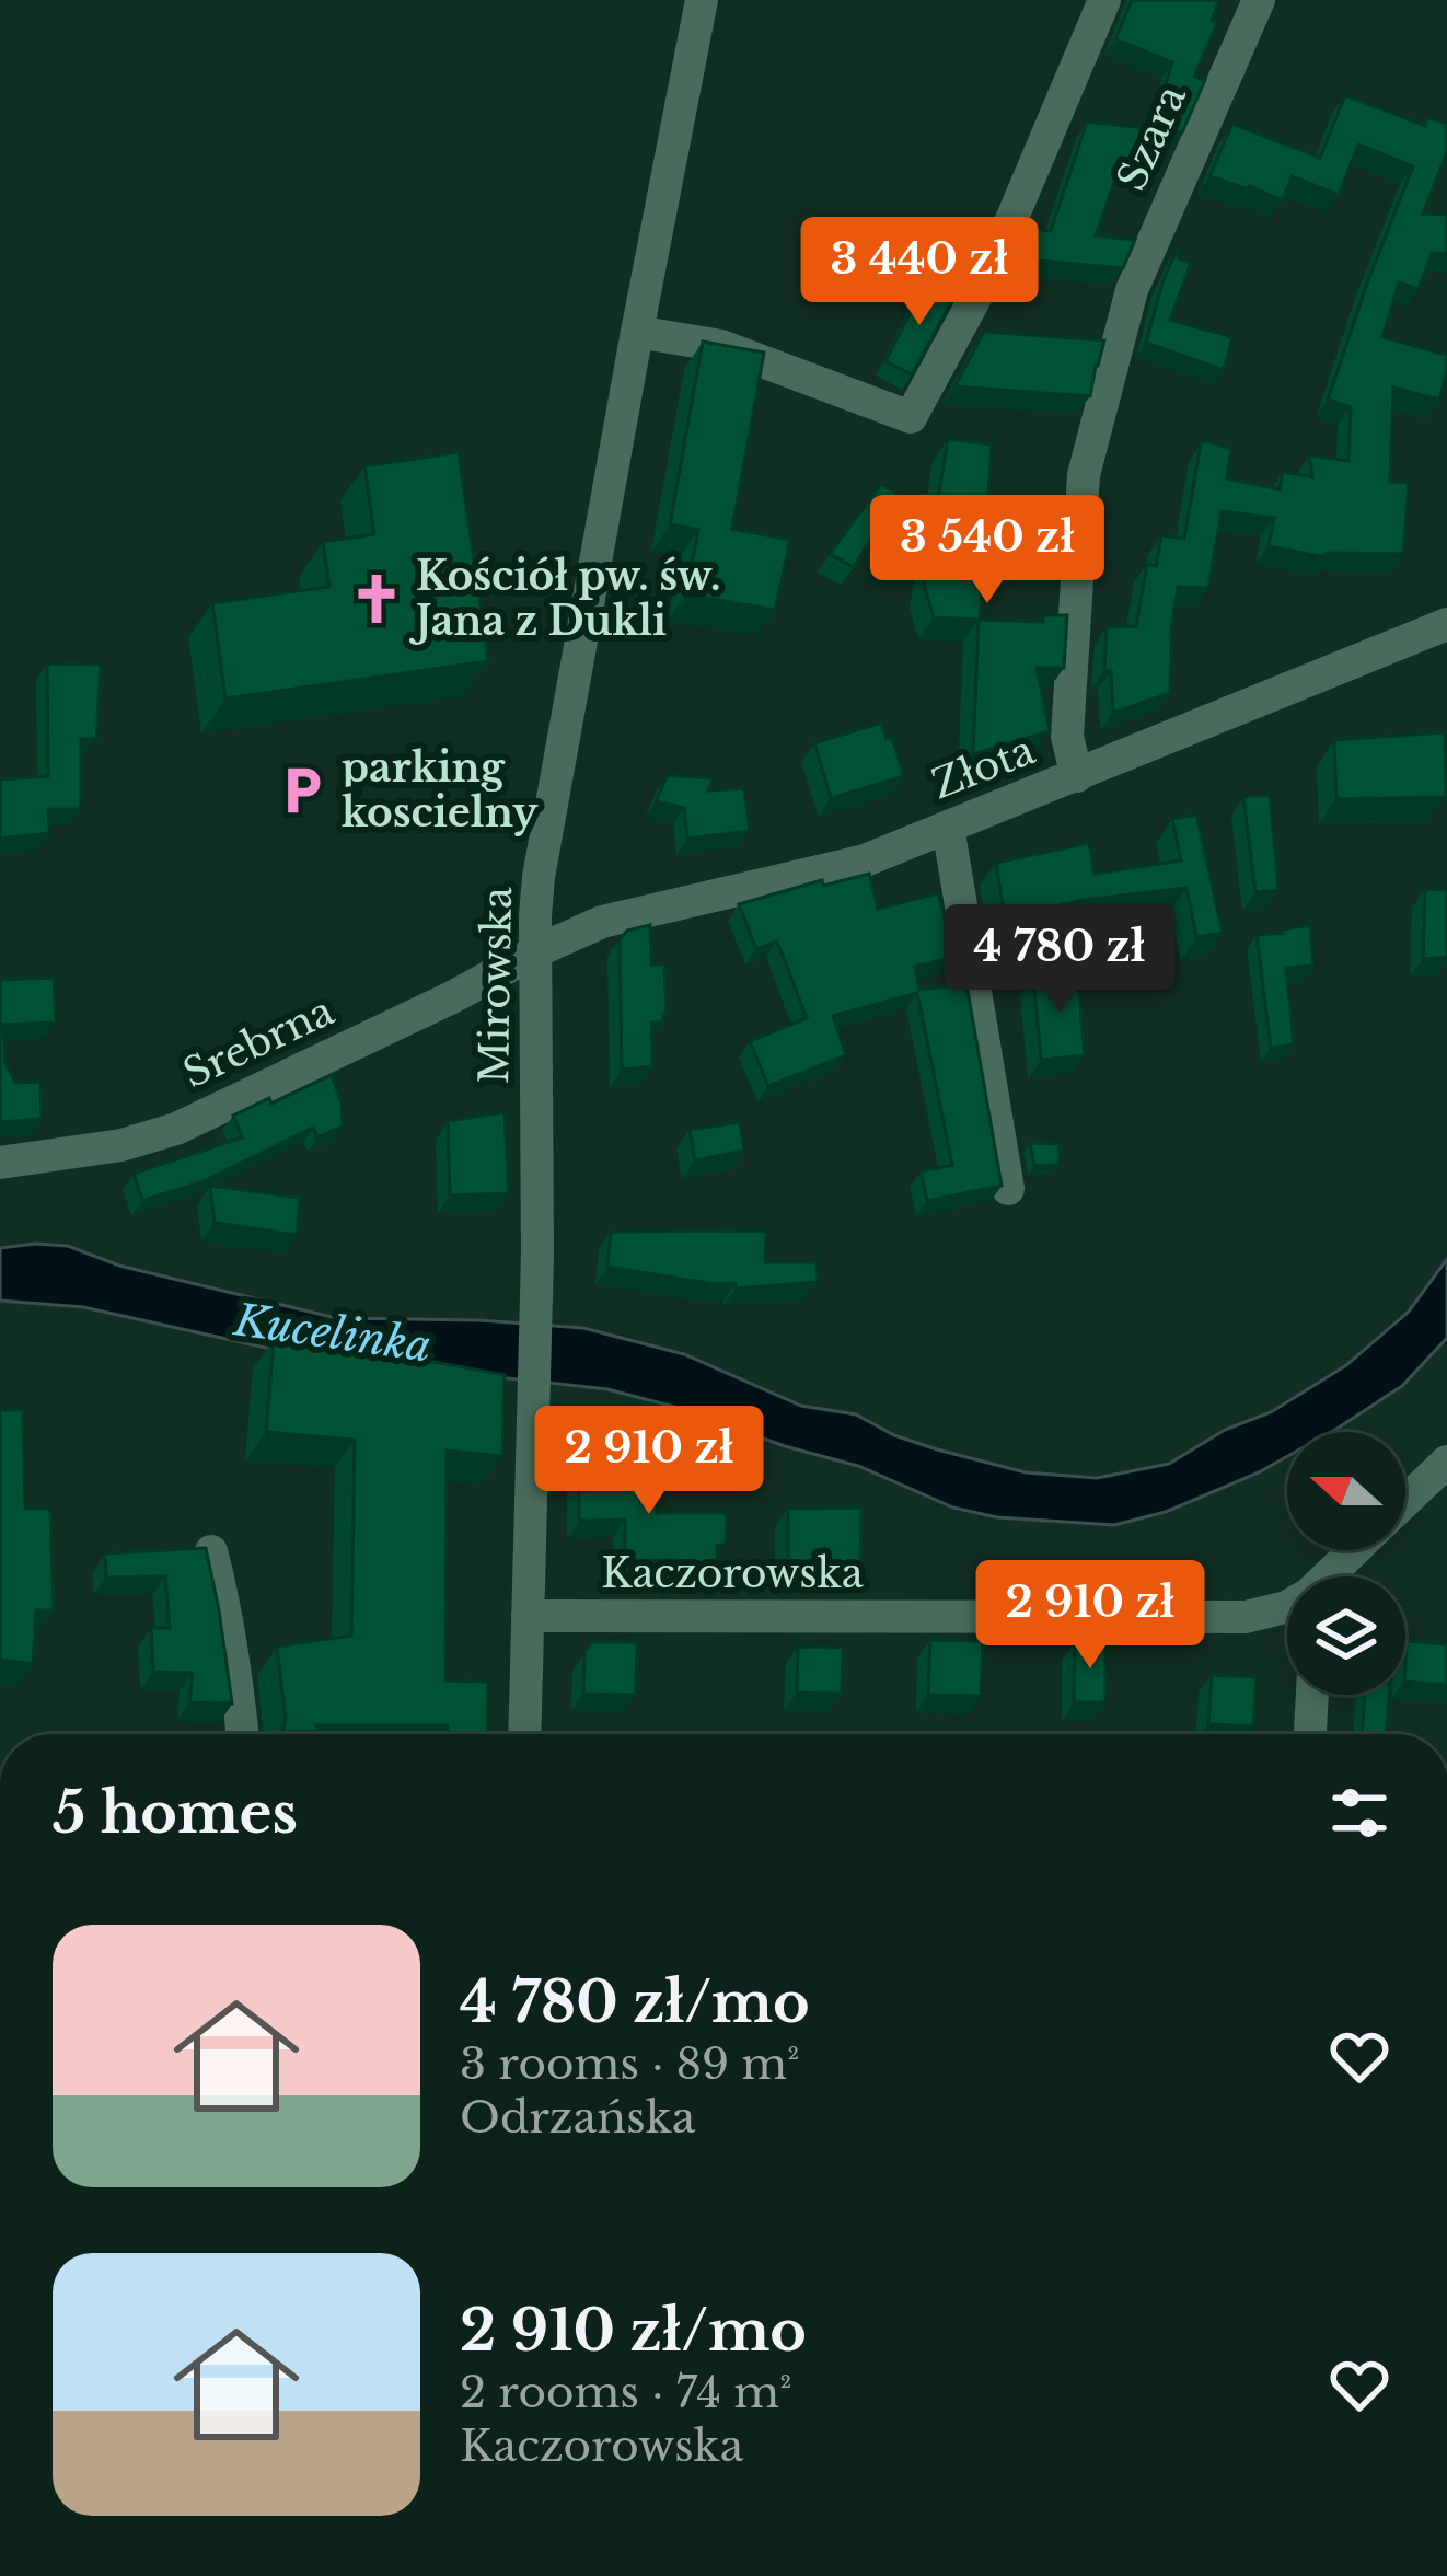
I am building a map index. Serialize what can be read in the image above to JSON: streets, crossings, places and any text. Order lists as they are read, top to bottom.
{
  "streets": {
    "street": [
      "Szara",
      "Złota",
      "Mirowska",
      "Srebrna",
      "Kaczorowska"
    ]
  },
  "crossings": [
    ["Szara", "Złota"],
    ["Złota", "Mirowska"],
    ["Złota", "Srebrna"],
    ["Mirowska", "Srebrna"],
    ["Mirowska", "Kaczorowska"]
  ],
  "water": ["Kucelinka"],
  "places": {
    "church": ["Kościół pw. św. Jana z Dukli"],
    "parking": ["parking koscielny"]
  },
  "north": "left",
  "page": {
    "price": [
      "3 440 zł",
      "3 540 zł",
      "4 780 zł",
      "2 910 zł",
      "2 910 zł"
    ],
    "heading": "5 homes",
    "list": [
      {
        "name": "4 780 zł/mo",
        "note": "3 rooms · 89 m² · Odrzańska"
      },
      {
        "name": "2 910 zł/mo",
        "note": "2 rooms · 74 m² · Kaczorowska"
      }
    ]
  }
}
